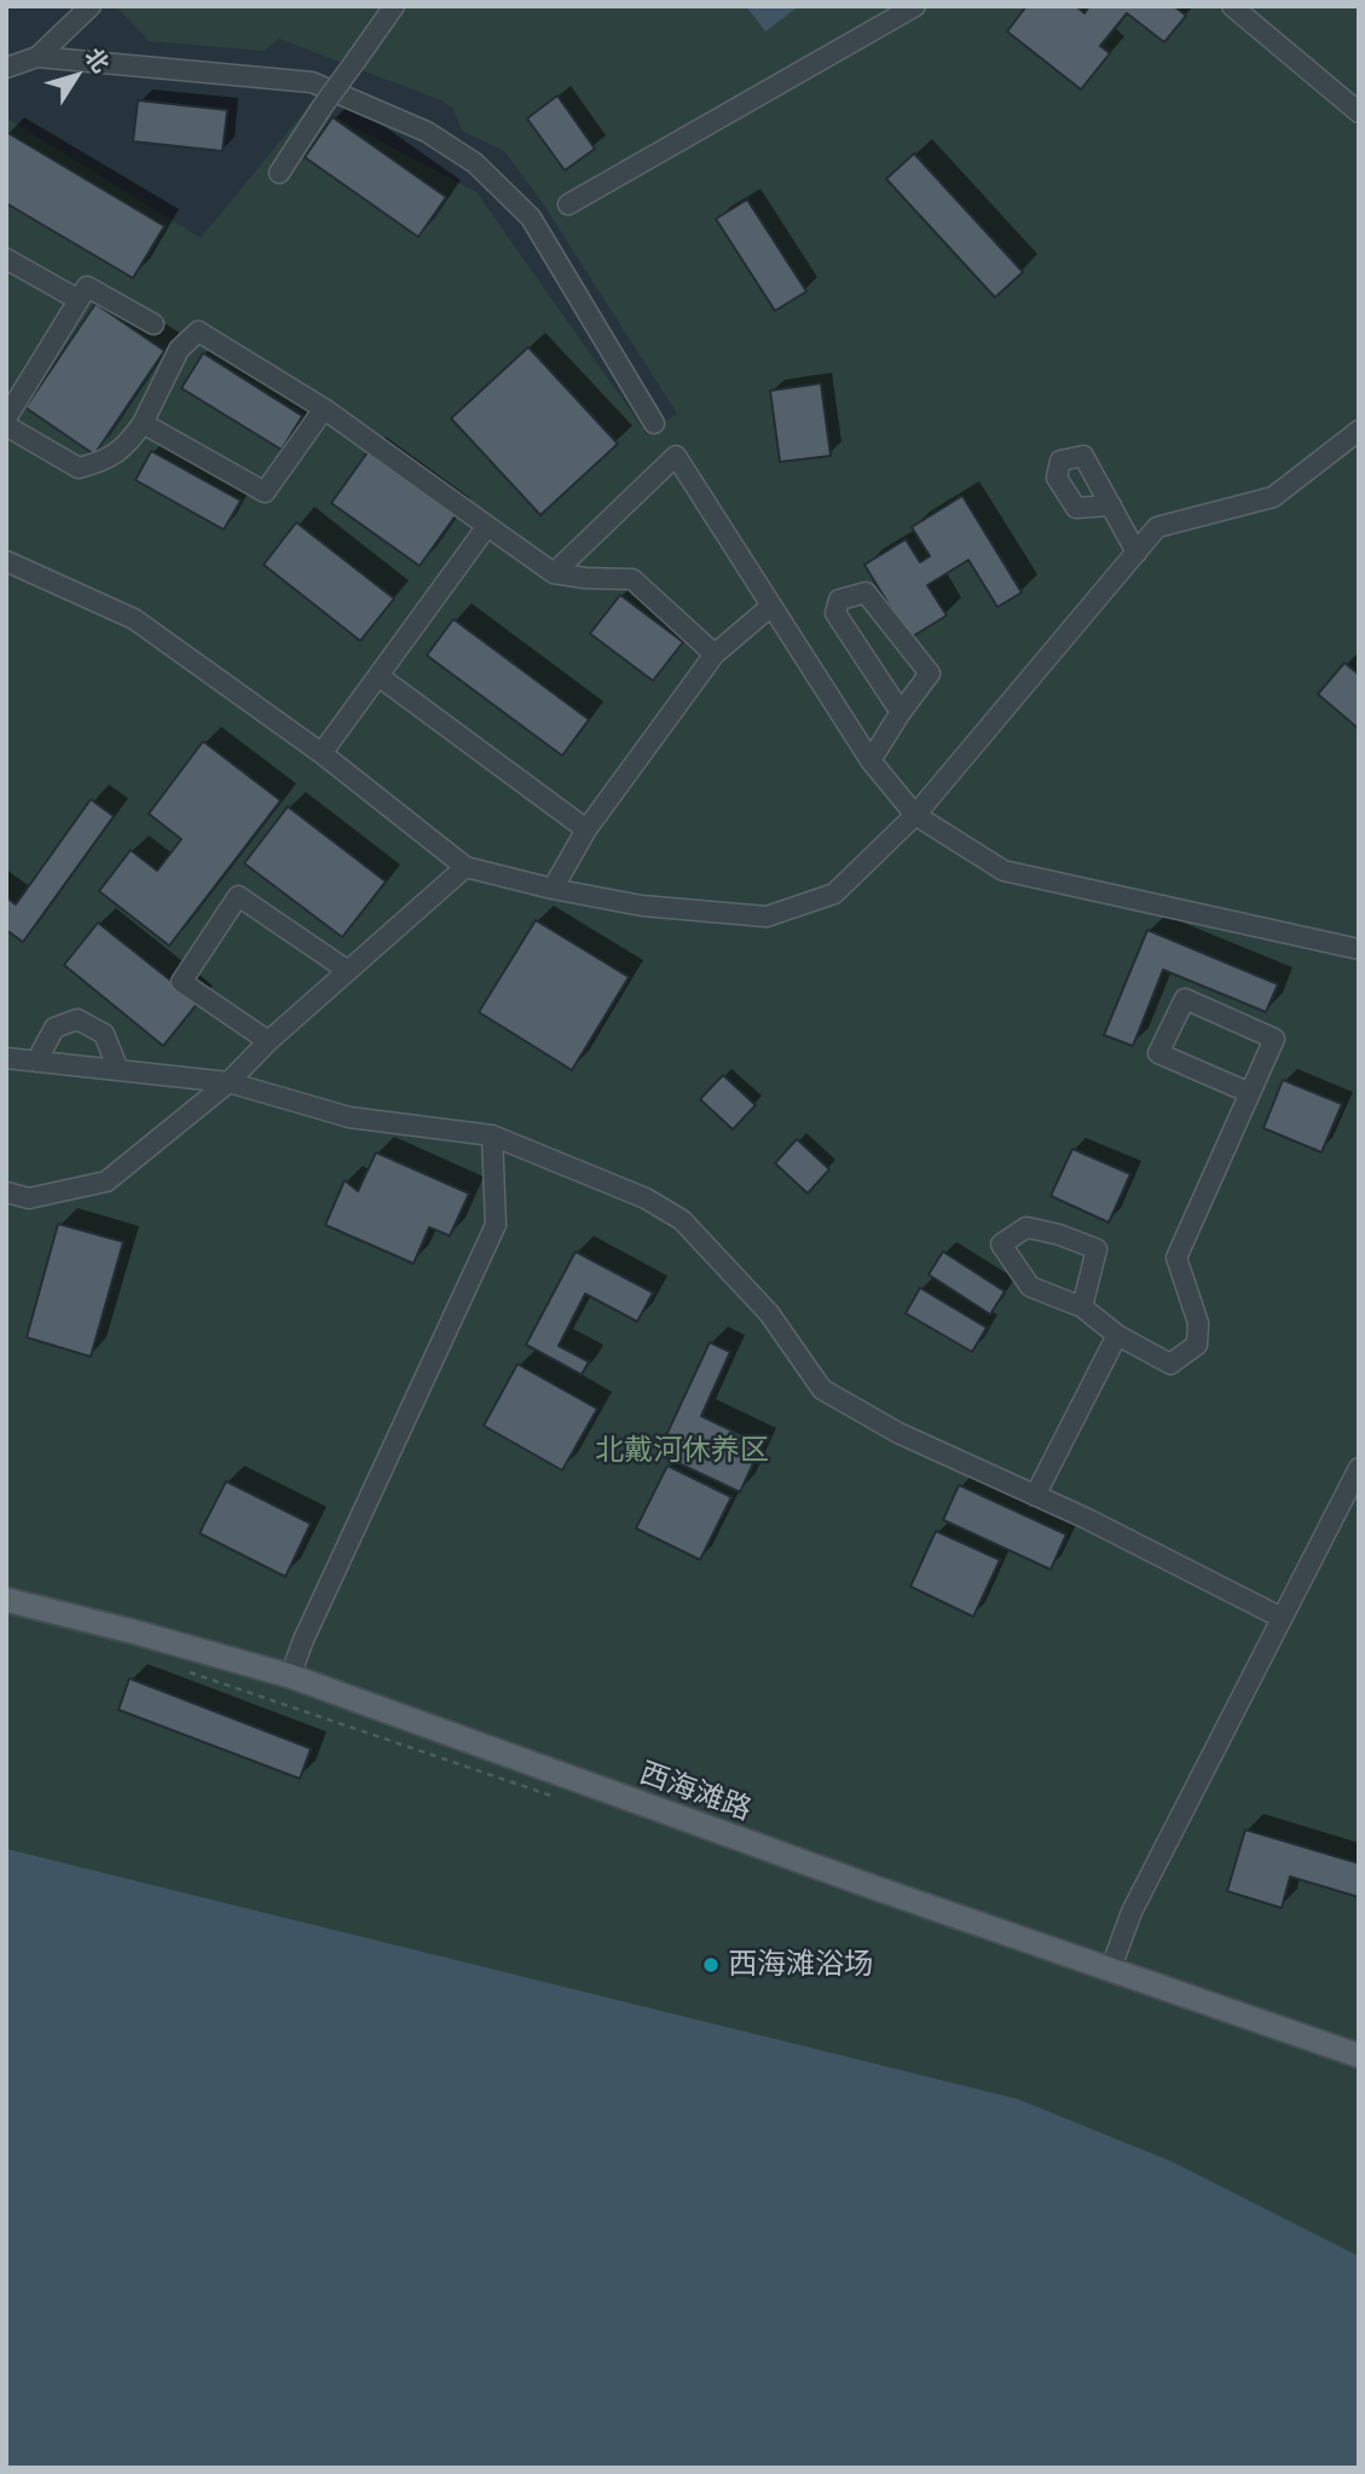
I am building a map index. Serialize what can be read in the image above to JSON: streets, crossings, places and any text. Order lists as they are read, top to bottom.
{
  "streets": {
    "main road": ["西海滩路"]
  },
  "parks": ["北戴河休养区"],
  "places": ["西海滩浴场"],
  "north": "top right"
}
